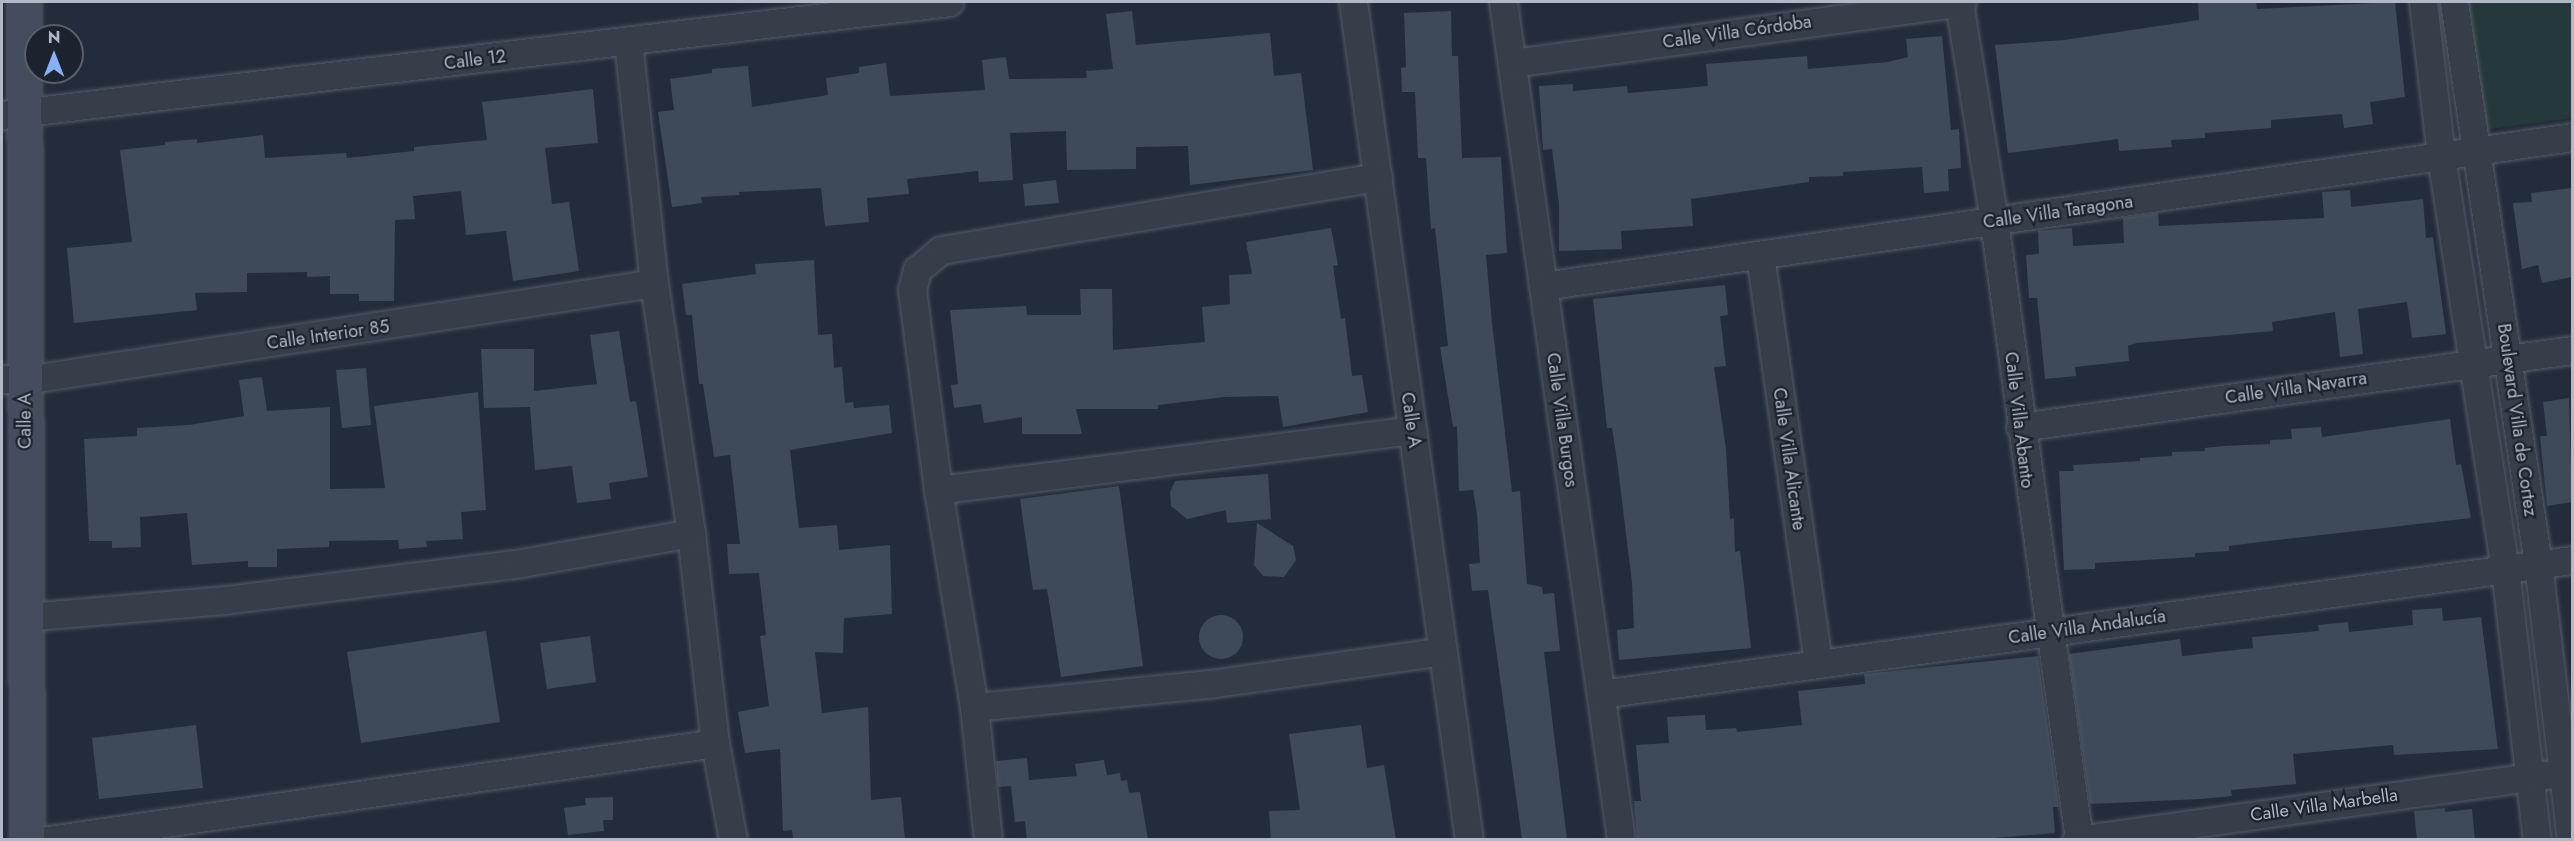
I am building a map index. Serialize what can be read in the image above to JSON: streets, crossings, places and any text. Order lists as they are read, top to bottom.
{
  "streets": {
    "street": [
      "Calle Villa Córdoba",
      "Calle 12",
      "Calle Villa Taragona",
      "Calle Interior 85",
      "Calle Villa Navarra",
      "Calle A",
      "Calle Villa Burgos",
      "Calle Villa Abanto",
      "Boulevard Villa de Cortez",
      "Calle Villa Alicante",
      "Calle Villa Andalucía",
      "Calle Villa Marbella"
    ]
  },
  "crossings": [
    ["Calle Villa Córdoba", "Calle Villa Burgos"],
    ["Calle Villa Córdoba", "Calle Villa Abanto"],
    ["Calle 12", "Calle A"],
    ["Calle Villa Taragona", "Calle Villa Burgos"],
    ["Calle Villa Taragona", "Calle Villa Abanto"],
    ["Calle Villa Taragona", "Boulevard Villa de Cortez"],
    ["Calle Villa Taragona", "Calle Villa Alicante"],
    ["Calle Interior 85", "Calle A"],
    ["Calle Villa Navarra", "Calle Villa Abanto"],
    ["Calle Villa Navarra", "Boulevard Villa de Cortez"],
    ["Calle Villa Burgos", "Calle Villa Andalucía"],
    ["Calle Villa Abanto", "Calle Villa Andalucía"],
    ["Calle Villa Abanto", "Calle Villa Marbella"],
    ["Boulevard Villa de Cortez", "Calle Villa Andalucía"],
    ["Boulevard Villa de Cortez", "Calle Villa Marbella"],
    ["Calle Villa Alicante", "Calle Villa Andalucía"]
  ],
  "north": "top"
}
